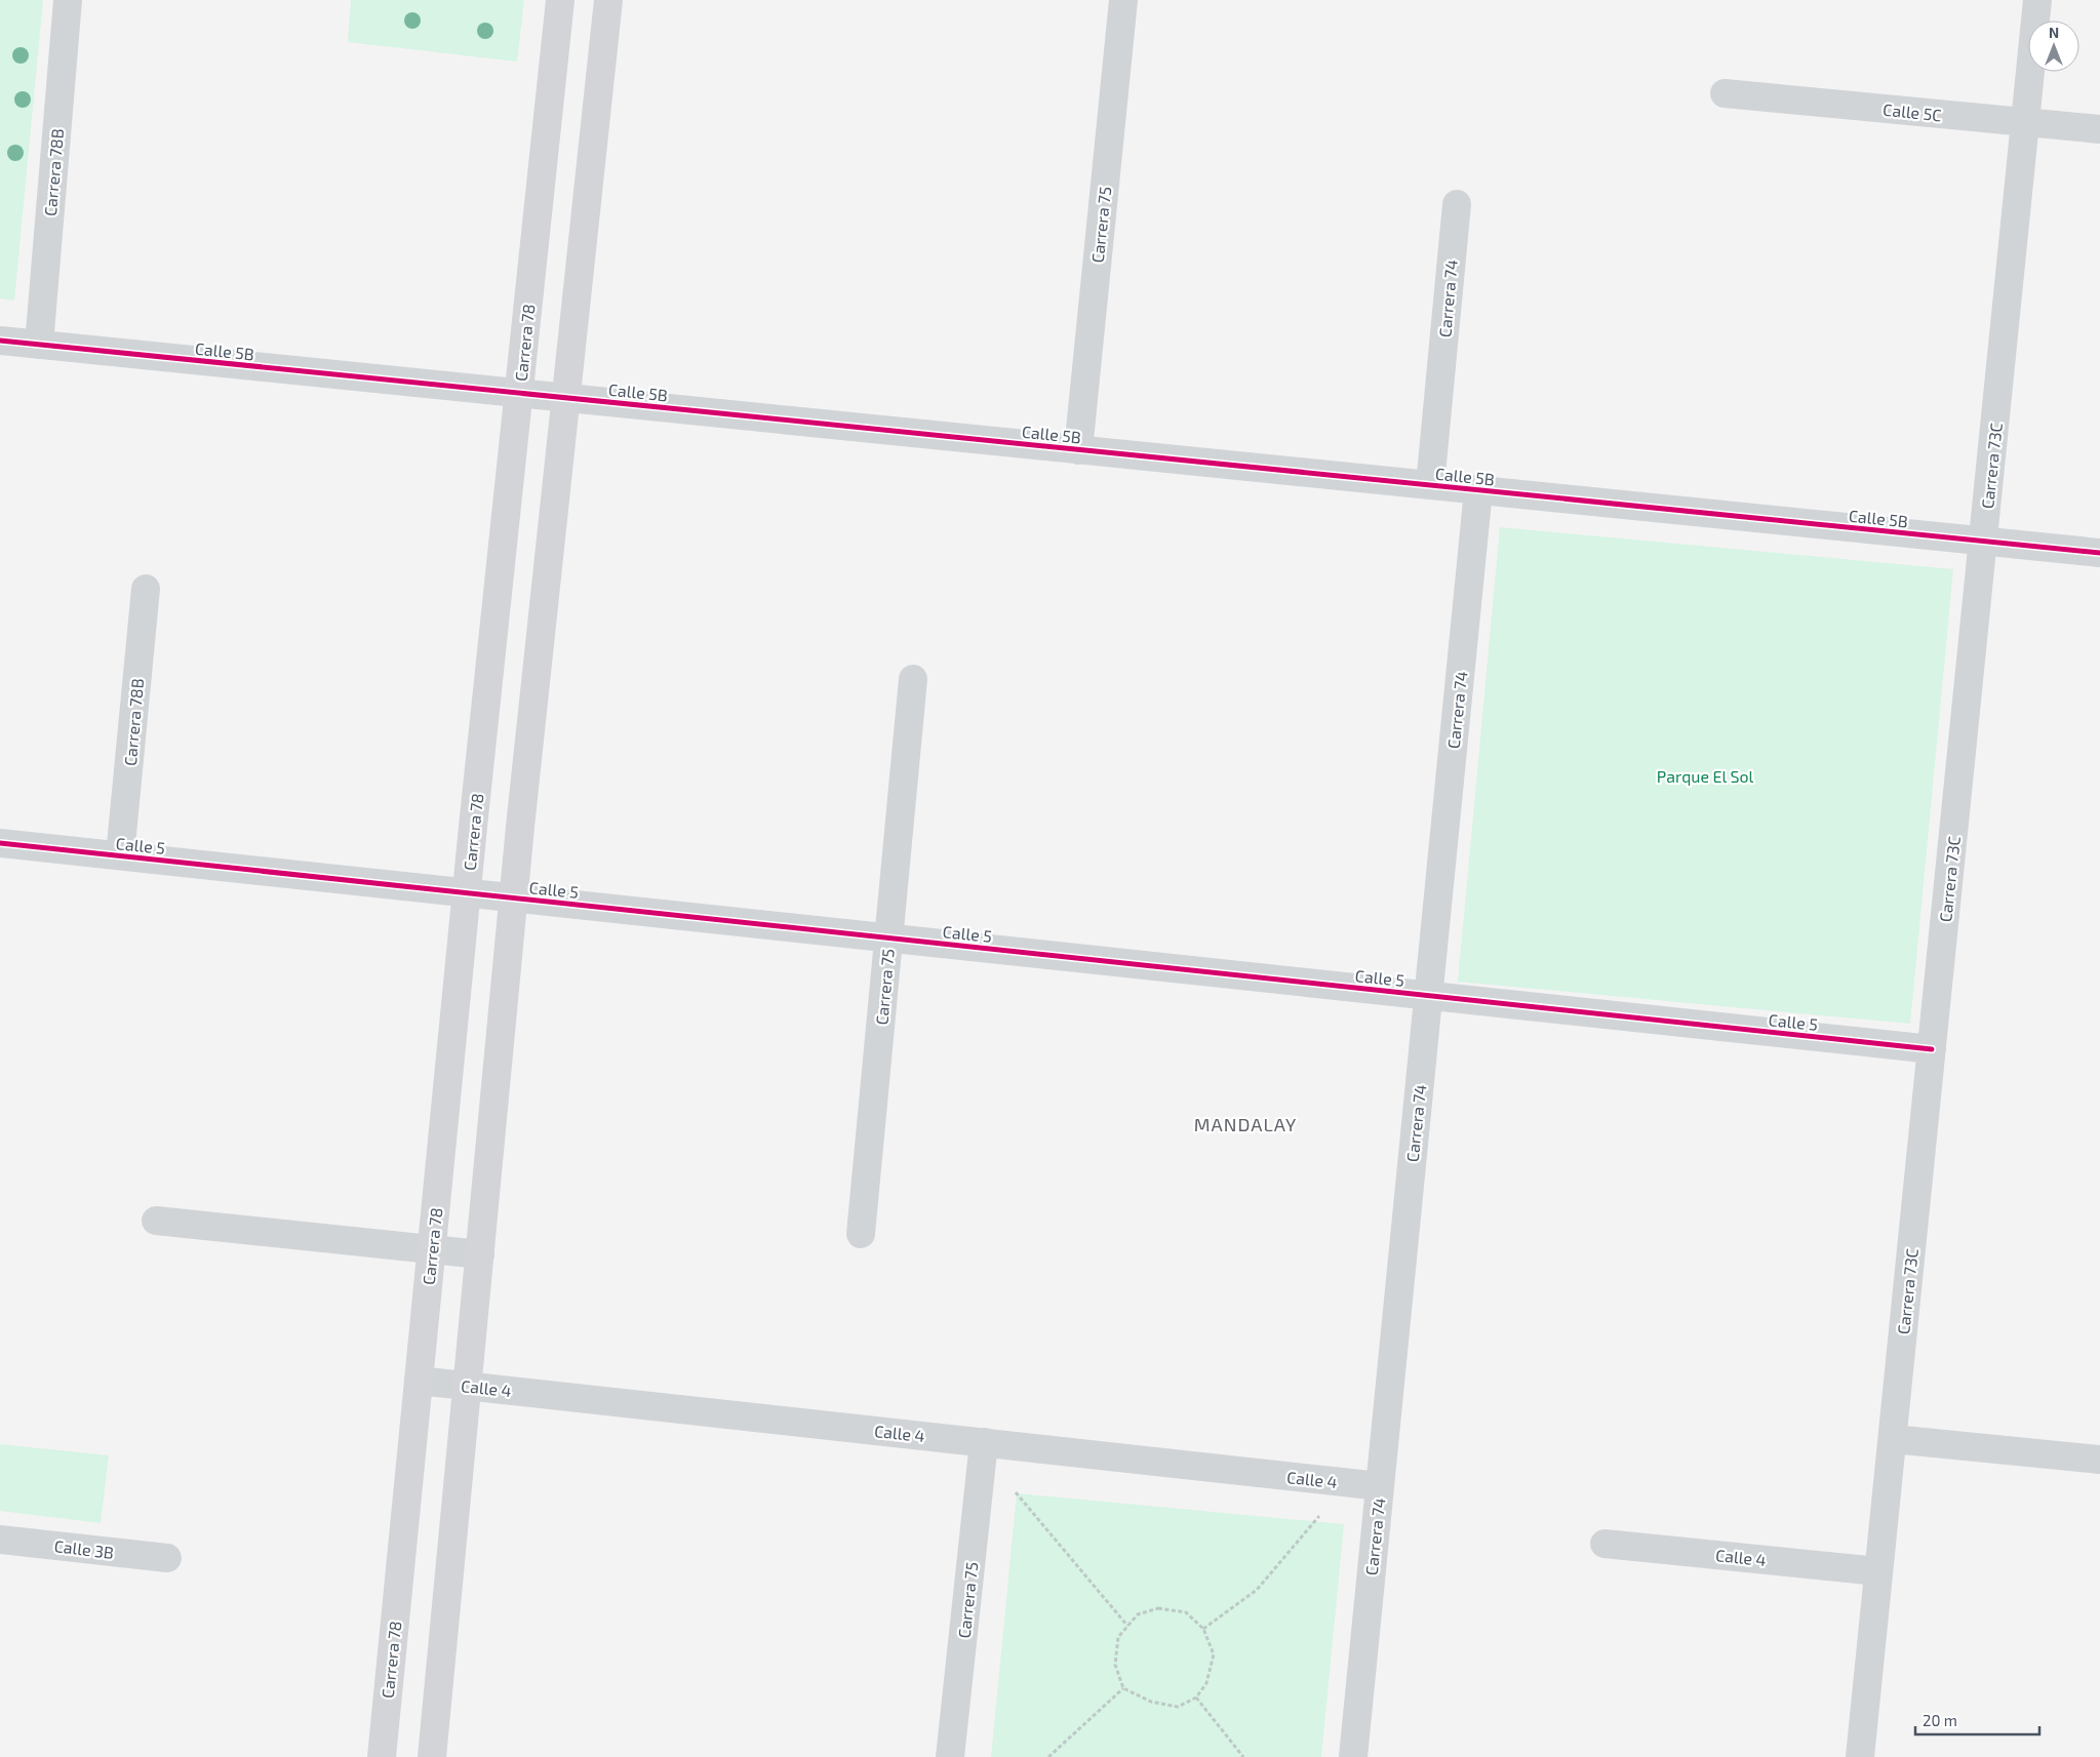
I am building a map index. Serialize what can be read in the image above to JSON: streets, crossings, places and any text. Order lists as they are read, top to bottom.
{
  "streets": {
    "street": [
      "Calle 5C",
      "Carrera 78B",
      "Carrera 75",
      "Carrera 74",
      "Carrera 78",
      "Calle 5B",
      "Carrera 73C",
      "Calle 5",
      "Calle 4",
      "Calle 3B"
    ]
  },
  "crossings": [
    ["Calle 5C", "Carrera 73C"],
    ["Carrera 78B", "Calle 5B"],
    ["Carrera 78B", "Calle 5"],
    ["Carrera 75", "Calle 5B"],
    ["Carrera 75", "Calle 5"],
    ["Carrera 75", "Calle 4"],
    ["Carrera 74", "Calle 5B"],
    ["Carrera 74", "Calle 5"],
    ["Carrera 74", "Calle 4"],
    ["Carrera 78", "Calle 5B"],
    ["Carrera 78", "Calle 5"],
    ["Carrera 78", "Calle 4"],
    ["Calle 5B", "Carrera 73C"],
    ["Carrera 73C", "Calle 5"],
    ["Carrera 73C", "Calle 4"]
  ],
  "districts": ["MANDALAY"],
  "parks": ["Parque El Sol"],
  "scale_bar": "20 m",
  "north": "top"
}
